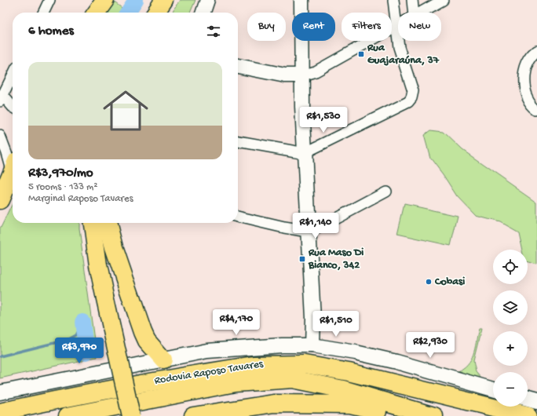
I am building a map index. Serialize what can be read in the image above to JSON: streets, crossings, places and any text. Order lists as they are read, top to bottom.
{
  "streets": {
    "highway": ["Rodovia Raposo Tavares"]
  },
  "places": {
    "transit": ["Rua Guajaraúna, 37", "Rua Maso Di Bianco, 342"],
    "other": ["Cobasi"]
  },
  "page": {
    "chip": [
      "Buy",
      "Rent",
      "Filters",
      "New"
    ],
    "heading": "6 homes",
    "list": [
      {
        "name": "R$3,970/mo",
        "note": "5 rooms · 133 m² · Marginal Raposo Tavares"
      }
    ],
    "price": [
      "R$1,530",
      "R$1,140",
      "R$4,170",
      "R$1,510",
      "R$2,930",
      "R$3,970"
    ],
    "map_buttons": ["+", "−"]
  }
}
